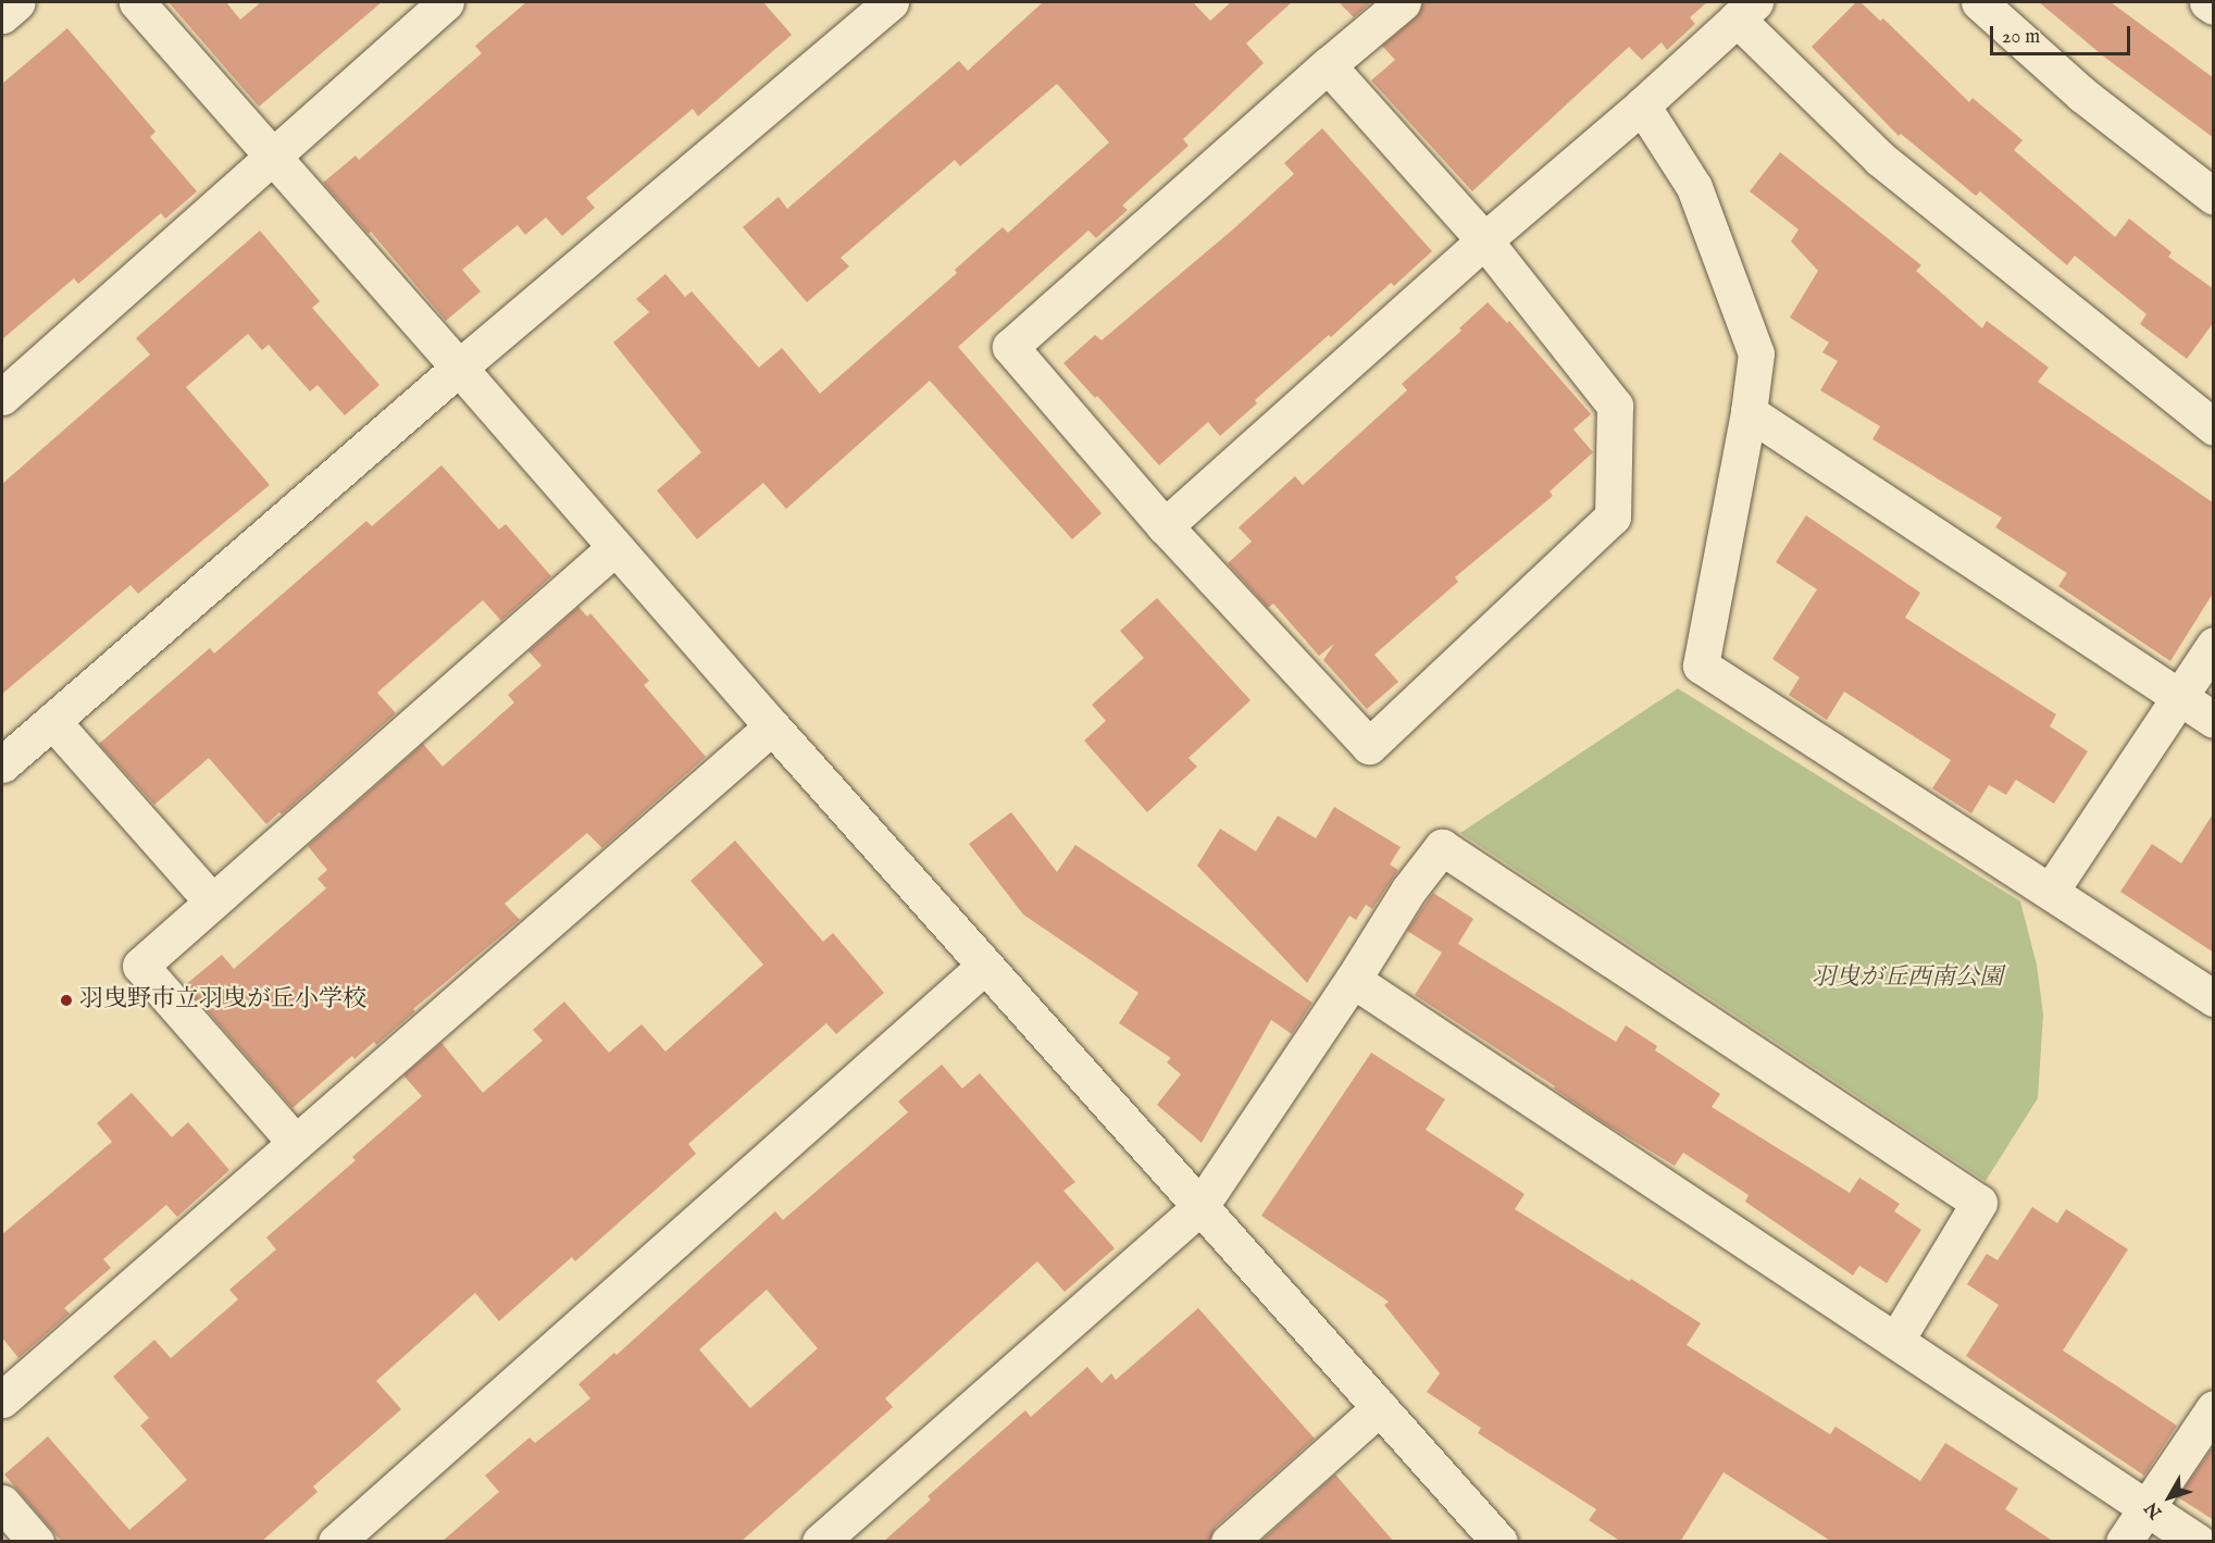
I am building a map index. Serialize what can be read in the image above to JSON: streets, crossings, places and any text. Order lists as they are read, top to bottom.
{
  "parks": ["羽曳が丘西南公園"],
  "places": ["羽曳野市立羽曳が丘小学校"],
  "scale_bar": "20 m",
  "north": "bottom left"
}
